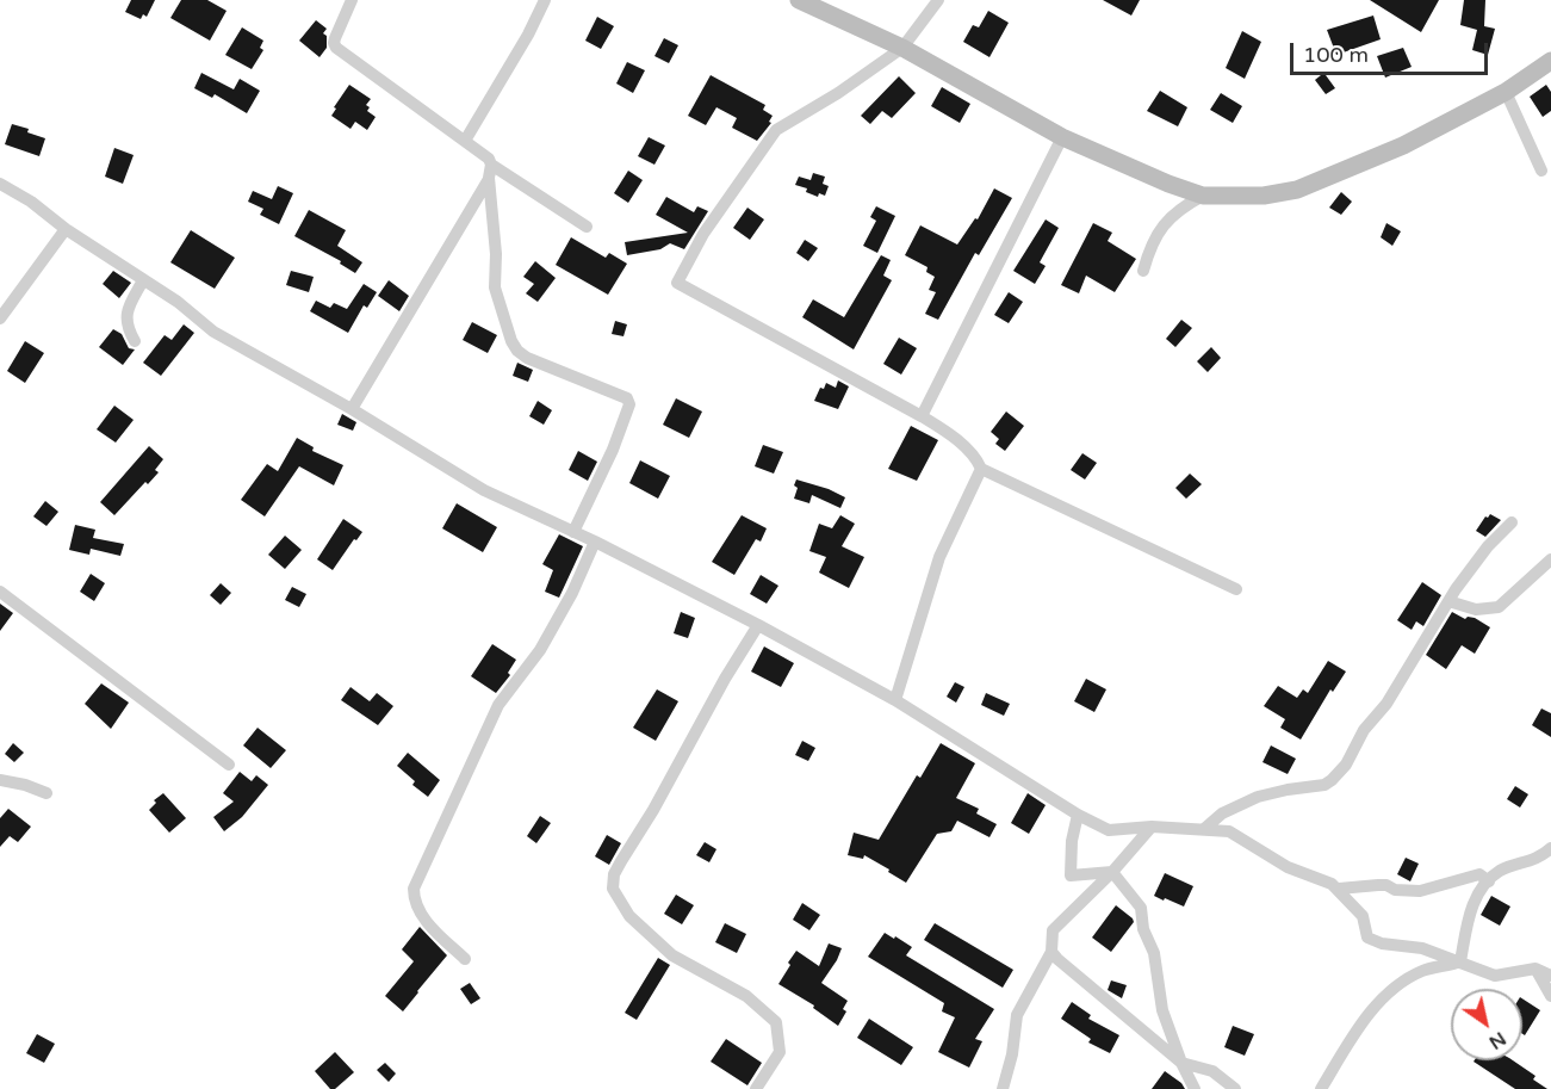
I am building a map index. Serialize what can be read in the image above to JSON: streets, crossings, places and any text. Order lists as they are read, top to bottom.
{
  "scale_bar": "100 m",
  "north": "bottom right"
}
